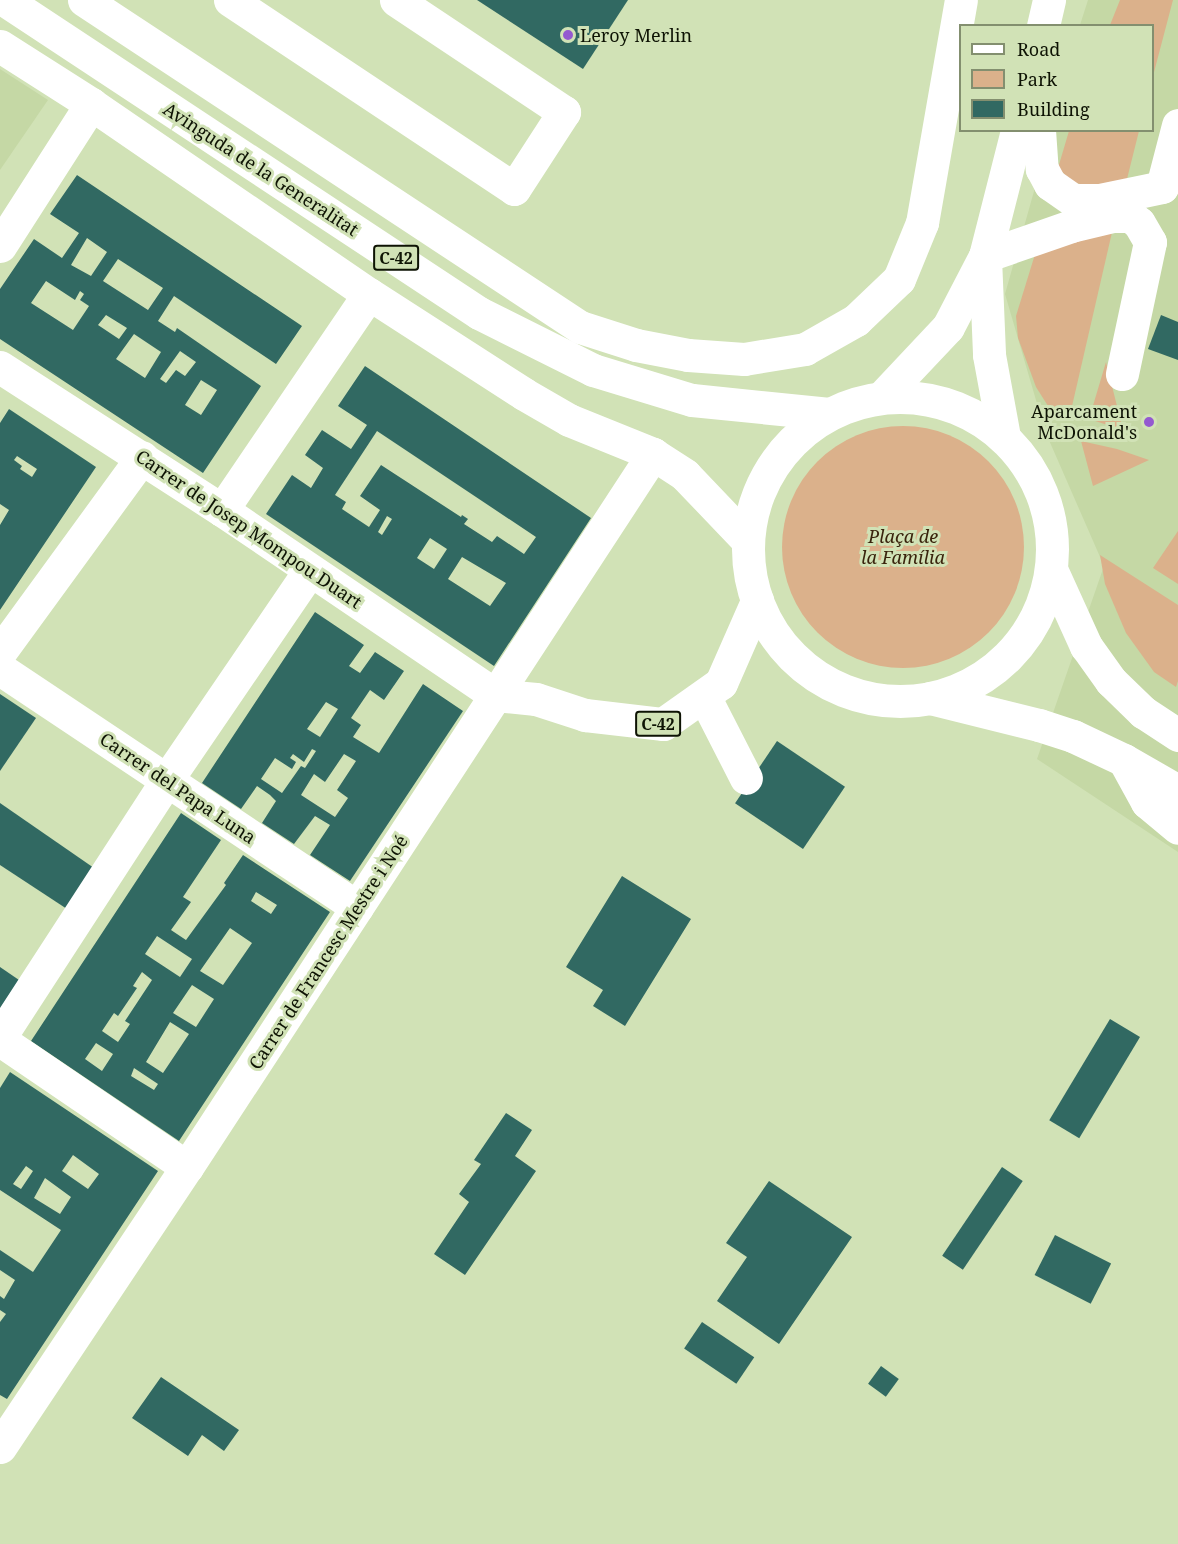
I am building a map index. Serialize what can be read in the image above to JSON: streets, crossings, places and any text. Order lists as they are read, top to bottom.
{
  "streets": {
    "street": [
      "Avinguda de la Generalitat",
      "C-42",
      "Carrer de Josep Mompou Duart",
      "Carrer del Papa Luna",
      "Carrer de Francesc Mestre i Noé"
    ]
  },
  "crossings": [
    ["Avinguda de la Generalitat", "C-42"],
    ["C-42", "Carrer de Josep Mompou Duart"],
    ["C-42", "Carrer de Francesc Mestre i Noé"],
    ["Carrer de Josep Mompou Duart", "Carrer de Francesc Mestre i Noé"],
    ["Carrer del Papa Luna", "Carrer de Francesc Mestre i Noé"]
  ],
  "parks": ["Plaça de la Família"],
  "places": ["Leroy Merlin", "Aparcament McDonald's"],
  "legend": ["Road", "Park", "Building"]
}
